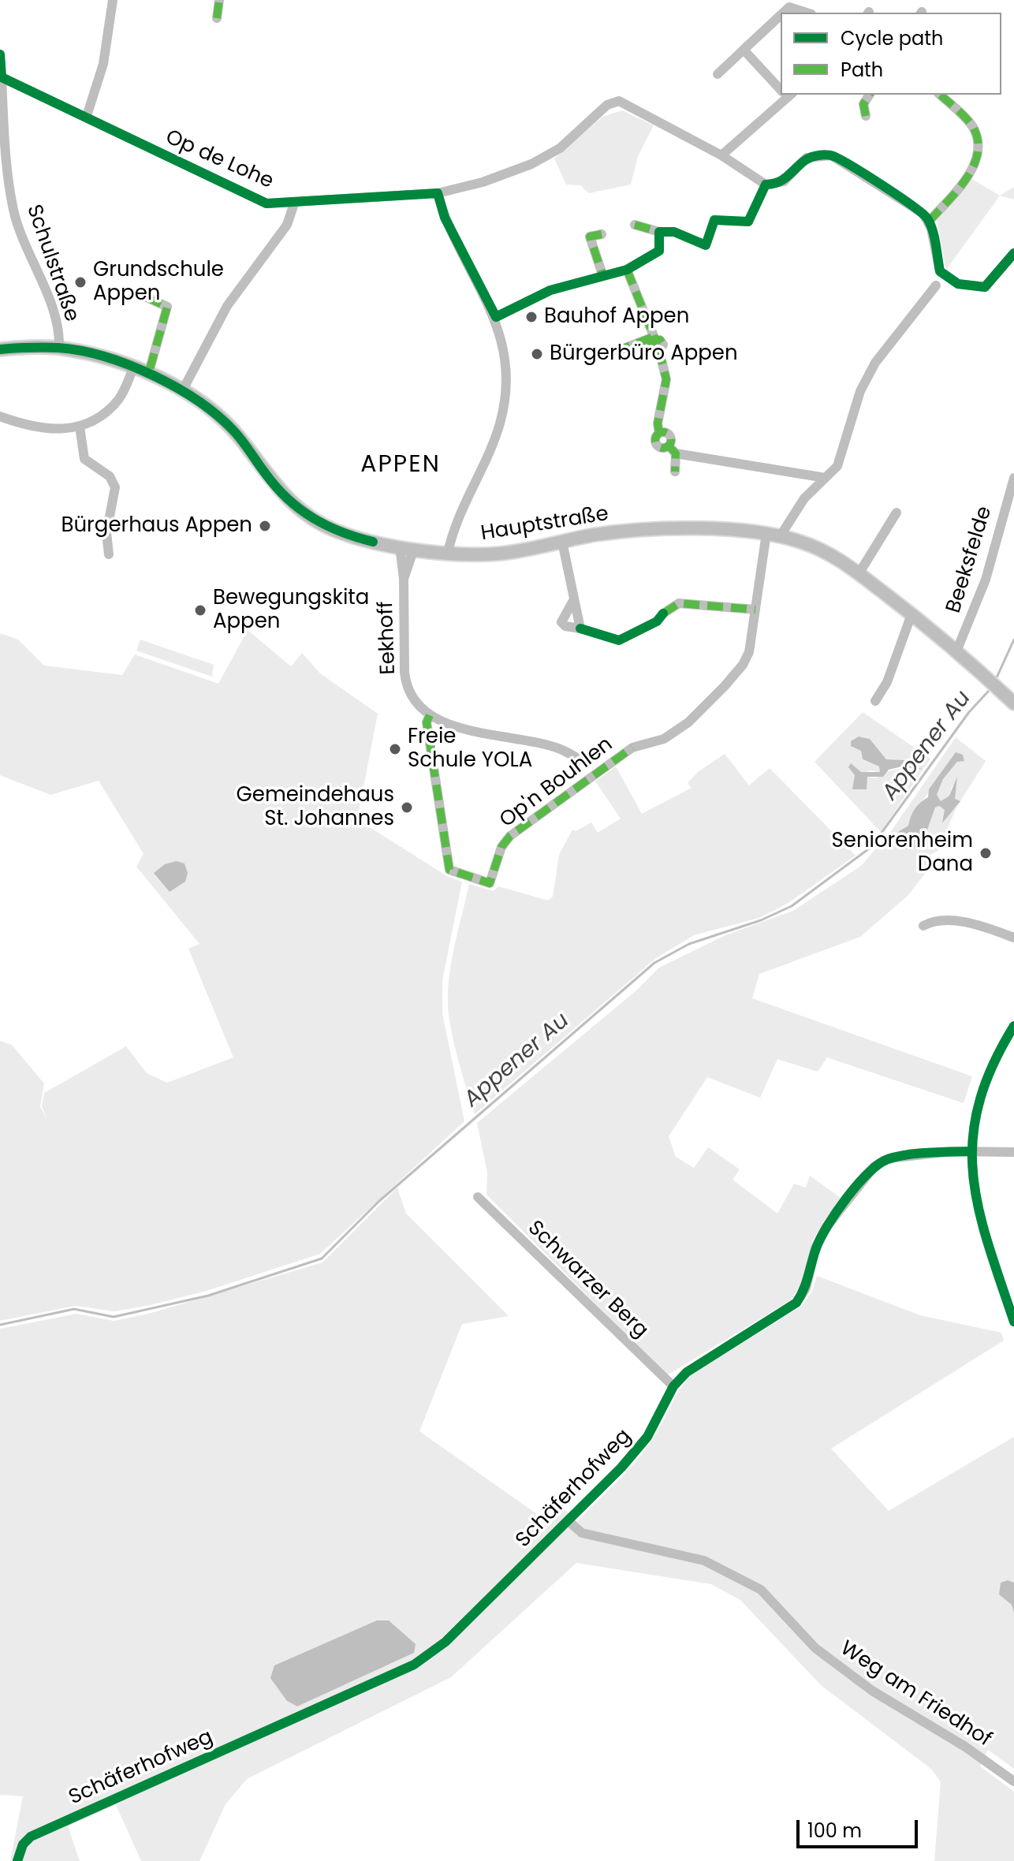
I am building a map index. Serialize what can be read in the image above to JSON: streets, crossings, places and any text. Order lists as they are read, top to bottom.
{
  "streets": {
    "main road": ["Hauptstraße"],
    "street": [
      "Op de Lohe",
      "Schulstraße",
      "Beeksfelde",
      "Eekhoff",
      "Op'n Bouhlen",
      "Schwarzer Berg",
      "Schäferhofweg",
      "Weg am Friedhof"
    ]
  },
  "crossings": [
    ["Op de Lohe", "Schulstraße"],
    ["Schulstraße", "Hauptstraße"],
    ["Hauptstraße", "Beeksfelde"],
    ["Hauptstraße", "Eekhoff"],
    ["Hauptstraße", "Op'n Bouhlen"],
    ["Eekhoff", "Op'n Bouhlen"],
    ["Schwarzer Berg", "Schäferhofweg"],
    ["Schäferhofweg", "Weg am Friedhof"]
  ],
  "districts": ["APPEN"],
  "water": ["Appener Au"],
  "places": [
    "Grundschule Appen",
    "Bauhof Appen",
    "Bürgerbüro Appen",
    "Bürgerhaus Appen",
    "Bewegungskita Appen",
    "Freie Schule YOLA",
    "Gemeindehaus St. Johannes",
    "Seniorenheim Dana"
  ],
  "legend": ["Cycle path", "Path"],
  "scale_bar": "100 m"
}
